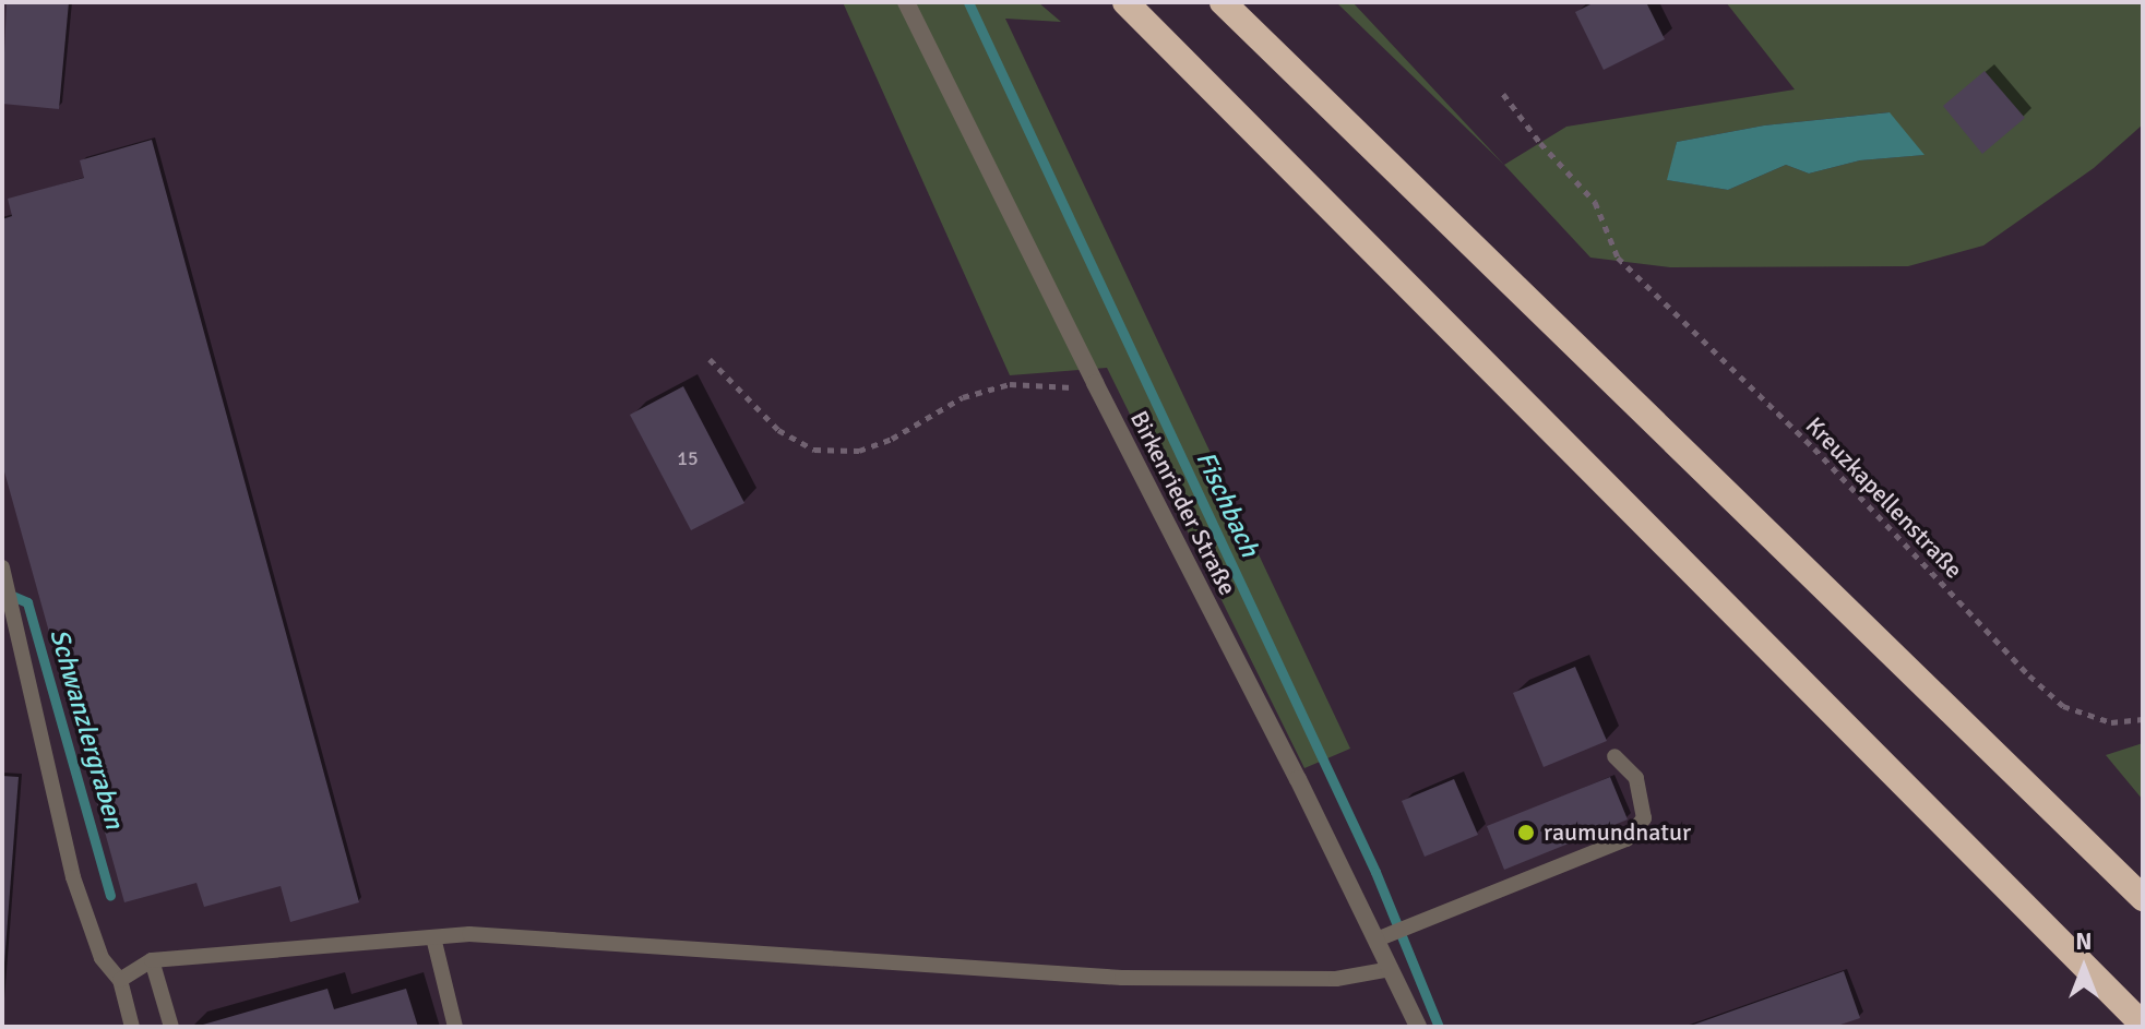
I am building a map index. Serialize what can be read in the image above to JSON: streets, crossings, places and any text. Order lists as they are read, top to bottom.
{
  "streets": {
    "street": ["Birkenrieder Straße"],
    "path": ["Kreuzkapellenstraße"]
  },
  "water": ["Fischbach", "Schwanzlergraben"],
  "places": ["raumundnatur"],
  "house_numbers": ["15"],
  "north": "top"
}
